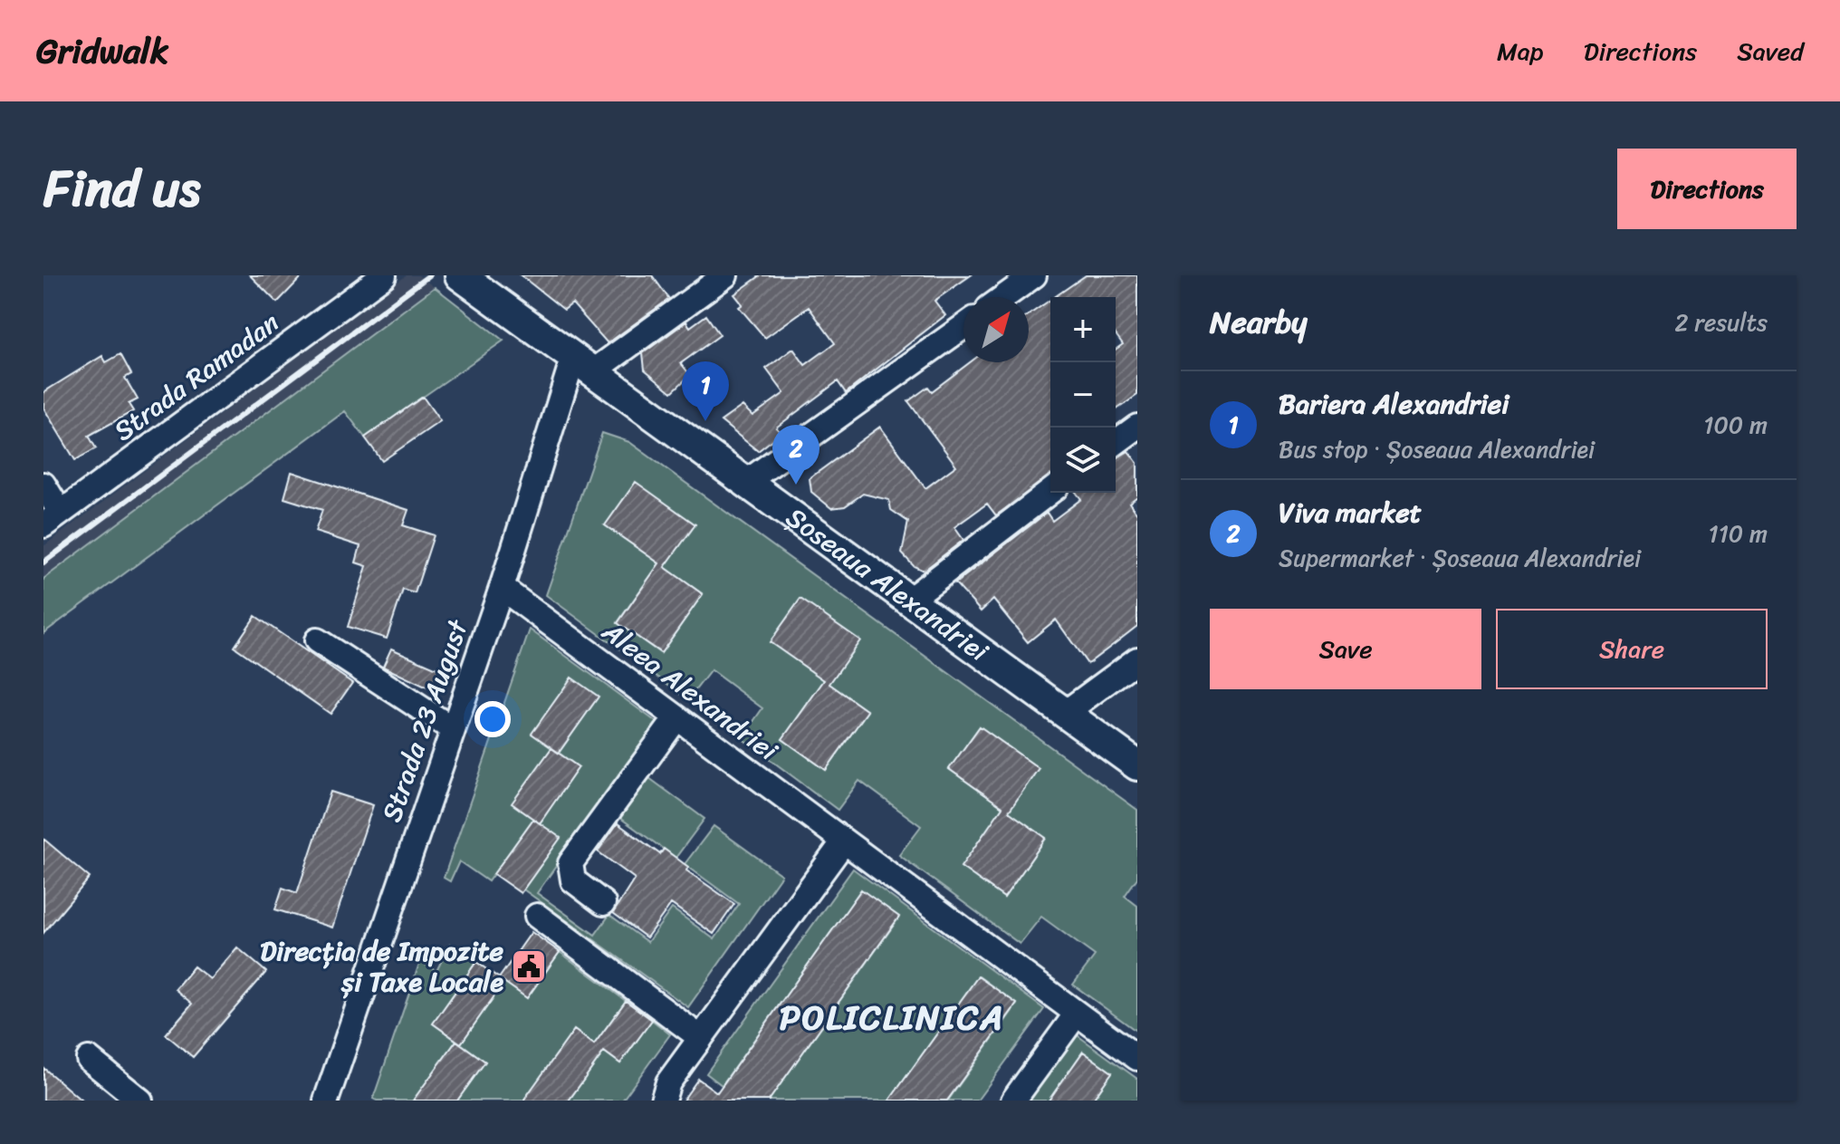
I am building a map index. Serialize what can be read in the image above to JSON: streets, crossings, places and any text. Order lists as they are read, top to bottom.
{
  "streets": {
    "main road": ["Șoseaua Alexandriei"],
    "street": ["Strada Ramadan", "Aleea Alexandriei", "Strada 23 August"]
  },
  "crossings": [
    ["Șoseaua Alexandriei", "Strada 23 August"],
    ["Aleea Alexandriei", "Strada 23 August"]
  ],
  "districts": ["POLICLINICA"],
  "places": {
    "public building": ["Direcția de Impozite și Taxe Locale"]
  },
  "north": "top right",
  "page": {
    "header": "Gridwalk",
    "nav": ["Map", "Directions", "Saved"],
    "title": "Find us",
    "buttons": [
      "Directions",
      ["Save", "Share"]
    ],
    "heading": ["Nearby", "2 results"],
    "map_buttons": ["+", "−"],
    "pins": ["1", "2"],
    "list": [
      {
        "mark": "1",
        "name": "Bariera Alexandriei",
        "note": "Bus stop · Șoseaua Alexandriei",
        "value": "100 m"
      },
      {
        "mark": "2",
        "name": "Viva market",
        "note": "Supermarket · Șoseaua Alexandriei",
        "value": "110 m"
      }
    ]
  }
}
